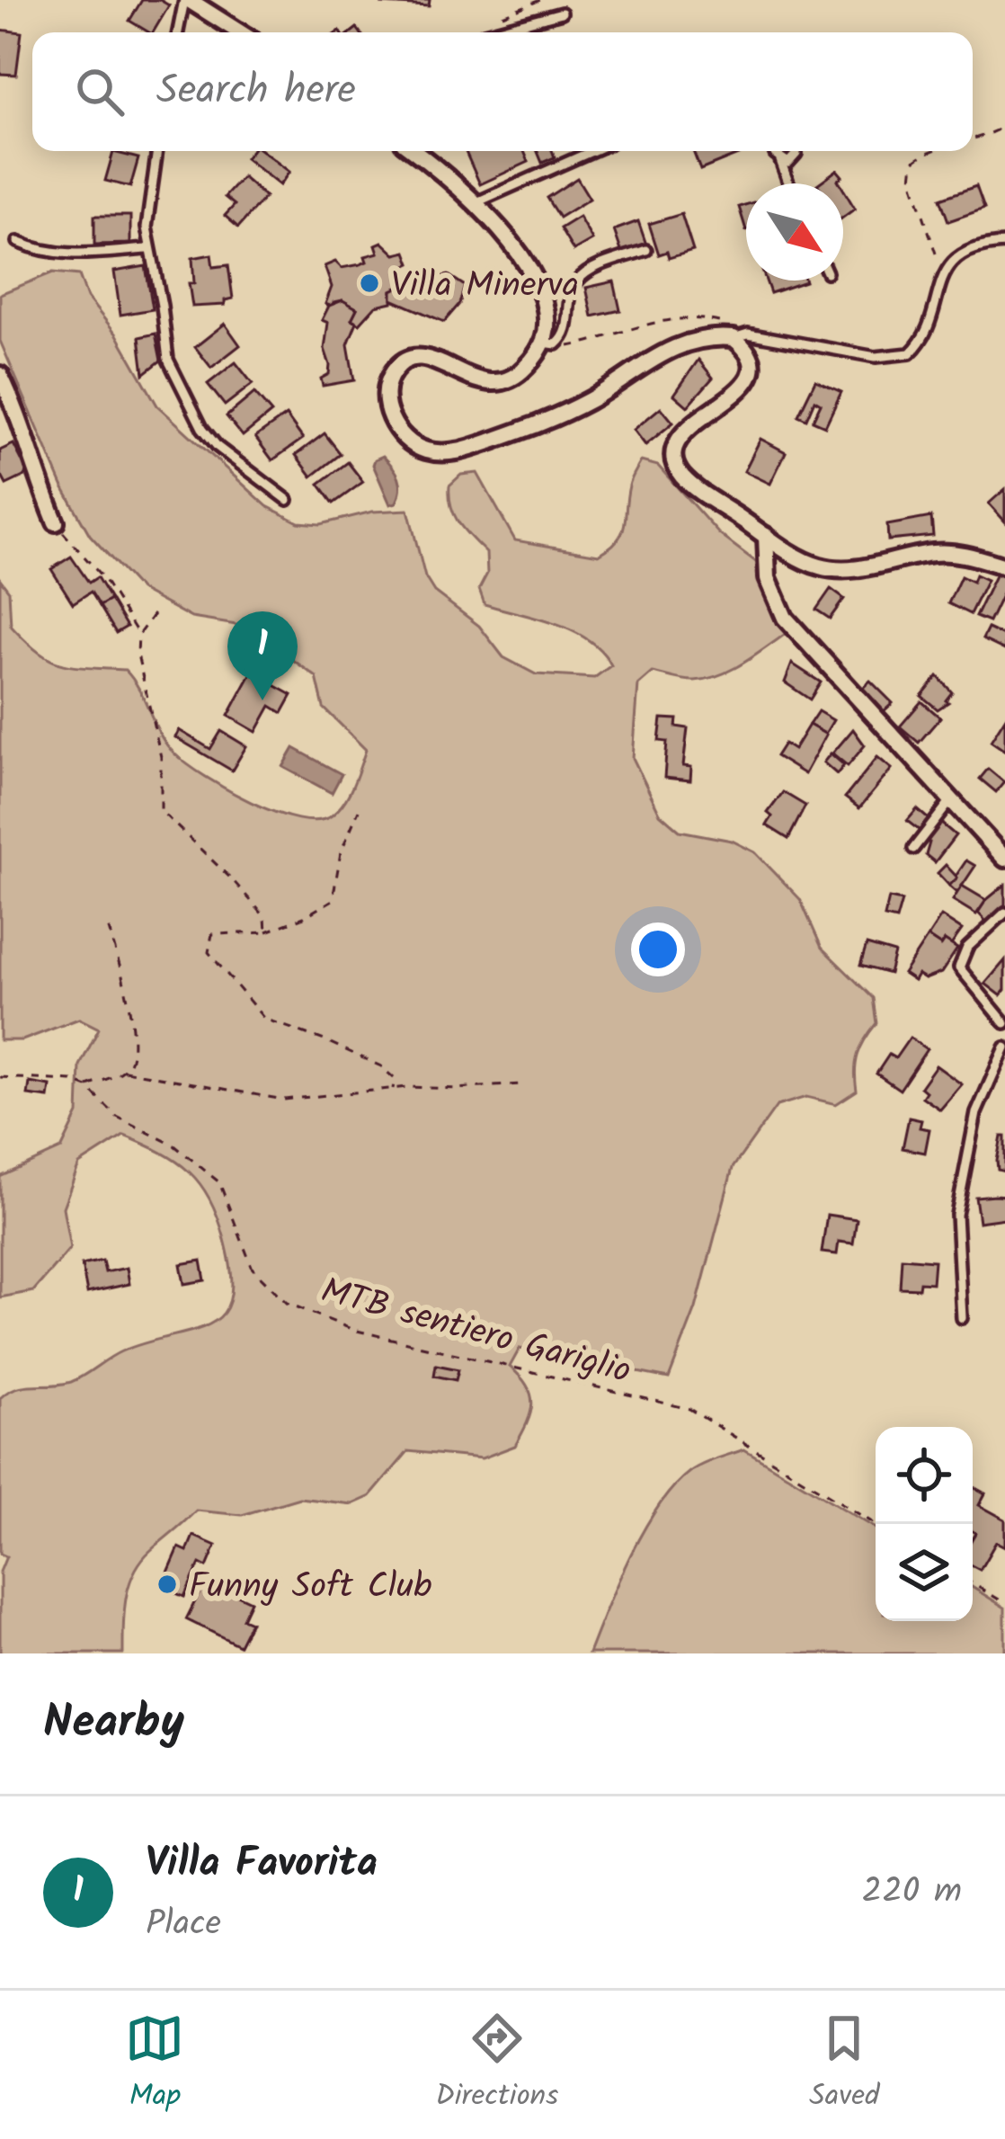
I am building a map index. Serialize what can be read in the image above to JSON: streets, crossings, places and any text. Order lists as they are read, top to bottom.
{
  "streets": {
    "path": ["MTB sentiero Gariglio"]
  },
  "places": ["Villa Minerva", "Funny Soft Club"],
  "north": "bottom right",
  "page": {
    "search": "Search here",
    "pins": "1",
    "heading": "Nearby",
    "list": [
      {
        "mark": "1",
        "name": "Villa Favorita",
        "note": "Place",
        "value": "220 m"
      }
    ],
    "nav": ["Map", "Directions", "Saved"]
  }
}
